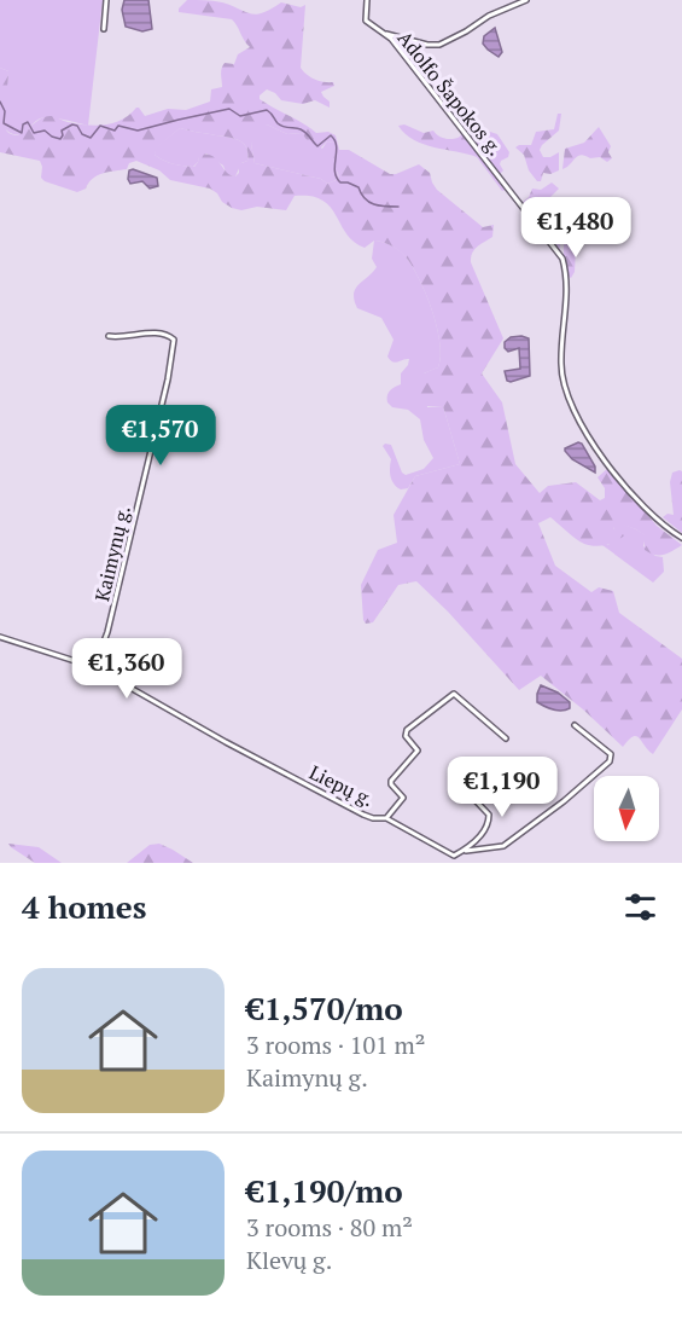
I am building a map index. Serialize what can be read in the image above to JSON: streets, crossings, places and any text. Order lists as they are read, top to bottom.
{
  "streets": {
    "street": ["Adolfo Šapokos g.", "Kaimynų g.", "Liepų g."]
  },
  "crossings": [
    ["Kaimynų g.", "Liepų g."]
  ],
  "north": "bottom",
  "page": {
    "price": [
      "€1,480",
      "€1,570",
      "€1,360",
      "€1,190"
    ],
    "heading": "4 homes",
    "list": [
      {
        "name": "€1,570/mo",
        "note": "3 rooms · 101 m² · Kaimynų g."
      },
      {
        "name": "€1,190/mo",
        "note": "3 rooms · 80 m² · Klevų g."
      }
    ]
  }
}
